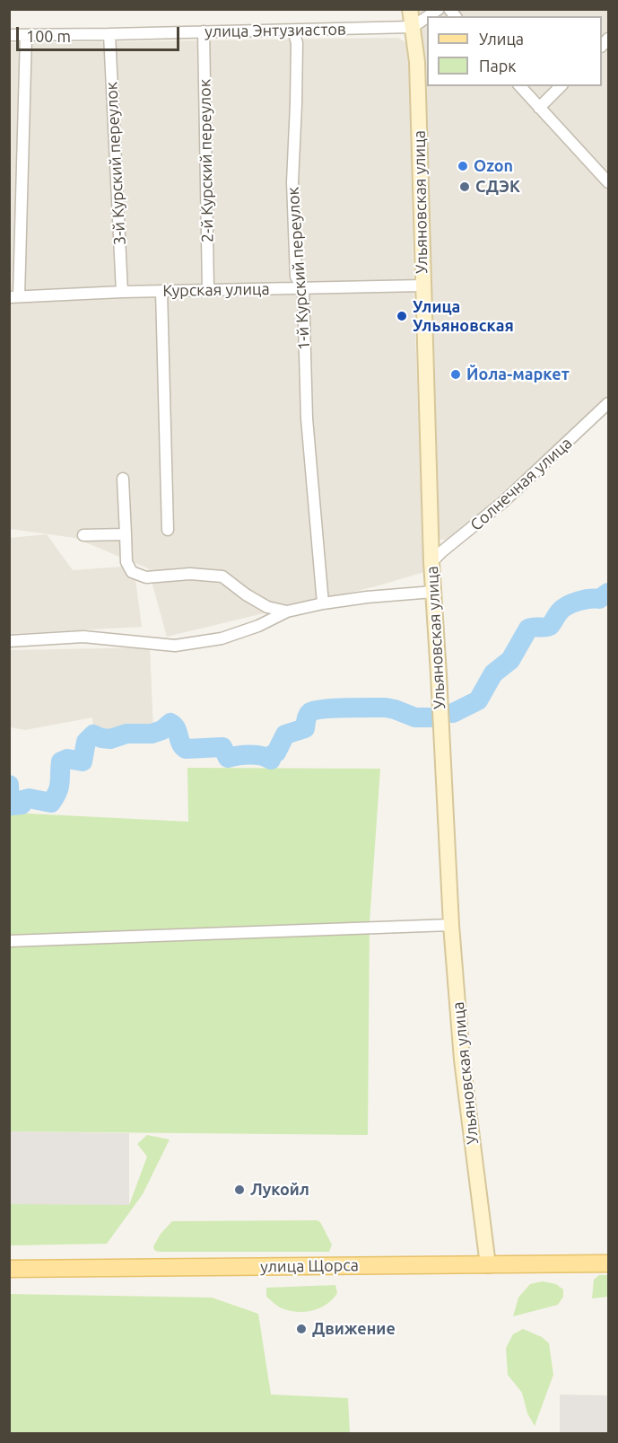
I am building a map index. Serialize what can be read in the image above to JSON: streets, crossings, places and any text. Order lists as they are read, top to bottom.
{
  "streets": {
    "main road": ["Ульяновская улица", "улица Щорса"],
    "street": [
      "улица Энтузиастов",
      "2-й Курский переулок",
      "3-й Курский переулок",
      "1-й Курский переулок",
      "Курская улица",
      "Солнечная улица"
    ]
  },
  "crossings": [
    ["улица Энтузиастов", "2-й Курский переулок"],
    ["улица Энтузиастов", "3-й Курский переулок"],
    ["улица Энтузиастов", "Ульяновская улица"],
    ["улица Энтузиастов", "1-й Курский переулок"],
    ["2-й Курский переулок", "Курская улица"],
    ["3-й Курский переулок", "Курская улица"],
    ["Ульяновская улица", "Курская улица"],
    ["Ульяновская улица", "Солнечная улица"],
    ["Ульяновская улица", "улица Щорса"],
    ["1-й Курский переулок", "Курская улица"]
  ],
  "places": [
    "Ozon",
    "СДЭК",
    "Улица Ульяновская",
    "Йола-маркет",
    "Лукойл",
    "Движение"
  ],
  "legend": ["Улица", "Парк"],
  "scale_bar": "100 m"
}
